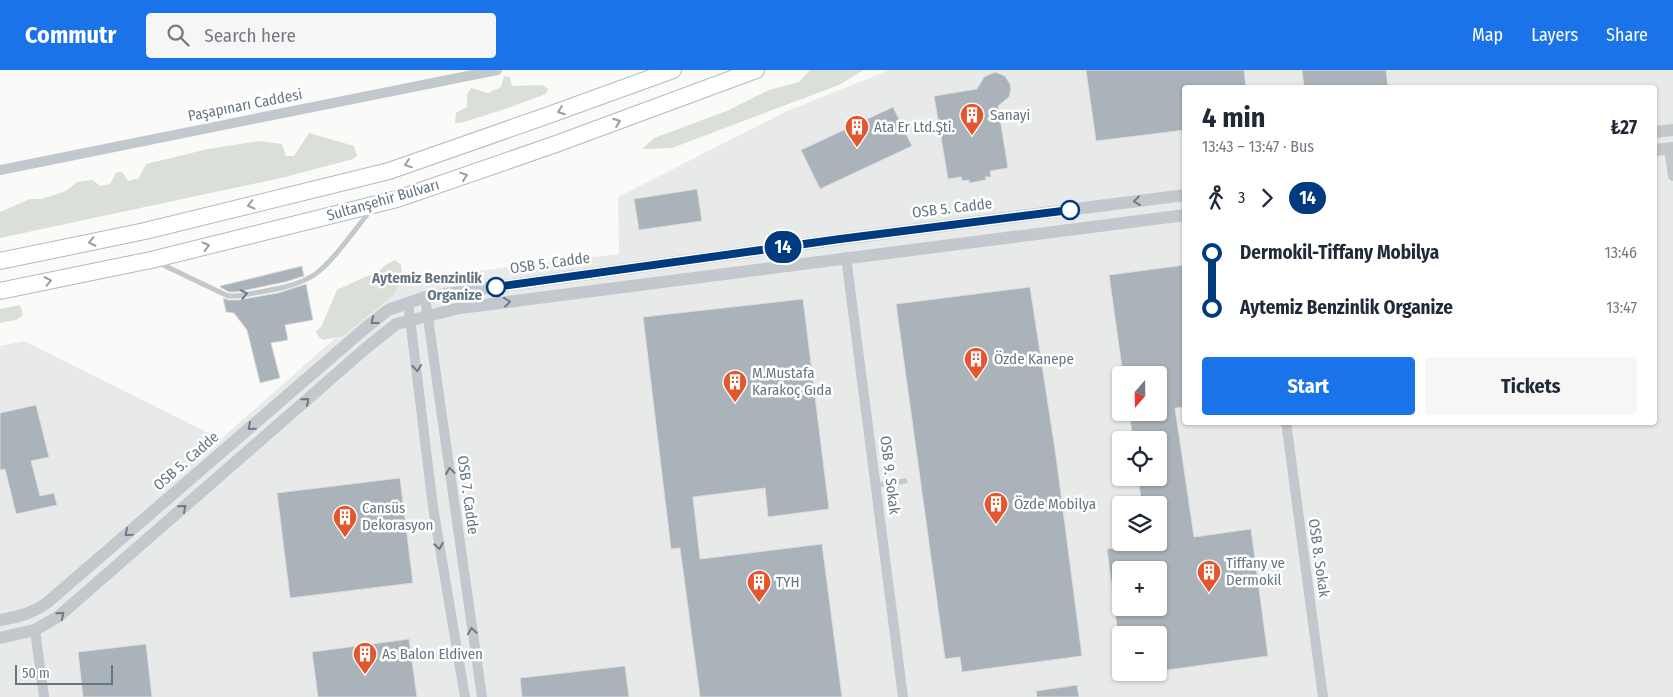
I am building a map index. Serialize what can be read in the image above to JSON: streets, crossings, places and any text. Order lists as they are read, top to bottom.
{
  "streets": {
    "highway": ["Sultanşehir Bulvarı"],
    "street": [
      "Paşapınarı Caddesi",
      "OSB 5. Cadde",
      "OSB 9. Sokak",
      "OSB 7. Cadde",
      "OSB 8. Sokak"
    ]
  },
  "crossings": [
    ["OSB 5. Cadde", "OSB 7. Cadde"]
  ],
  "places": {
    "building": [
      "Sanayi",
      "Ata Er Ltd.Şti.",
      "Özde Kanepe",
      "M.Mustafa Karakoç Gıda",
      "Özde Mobilya",
      "Cansüs Dekorasyon",
      "Tiffany ve Dermokil",
      "TYH",
      "As Balon Eldiven"
    ],
    "other": ["Aytemiz Benzinlik Organize"]
  },
  "lines": ["bus line 14"],
  "scale_bar": "50 m",
  "north": "bottom",
  "page": {
    "header": "Commutr",
    "search": "Search here",
    "nav": ["Map", "Layers", "Share"],
    "on_map": "14",
    "heading": ["4 min", "13:43 – 13:47 · Bus", "₺27"],
    "legs": ["3", "14"],
    "list": [
      {
        "name": "Dermokil-Tiffany Mobilya",
        "value": "13:46"
      },
      {
        "name": "Aytemiz Benzinlik Organize",
        "value": "13:47"
      }
    ],
    "buttons": ["Start", "Tickets"],
    "map_buttons": ["+", "−"],
    "scale": "50 m"
  }
}
